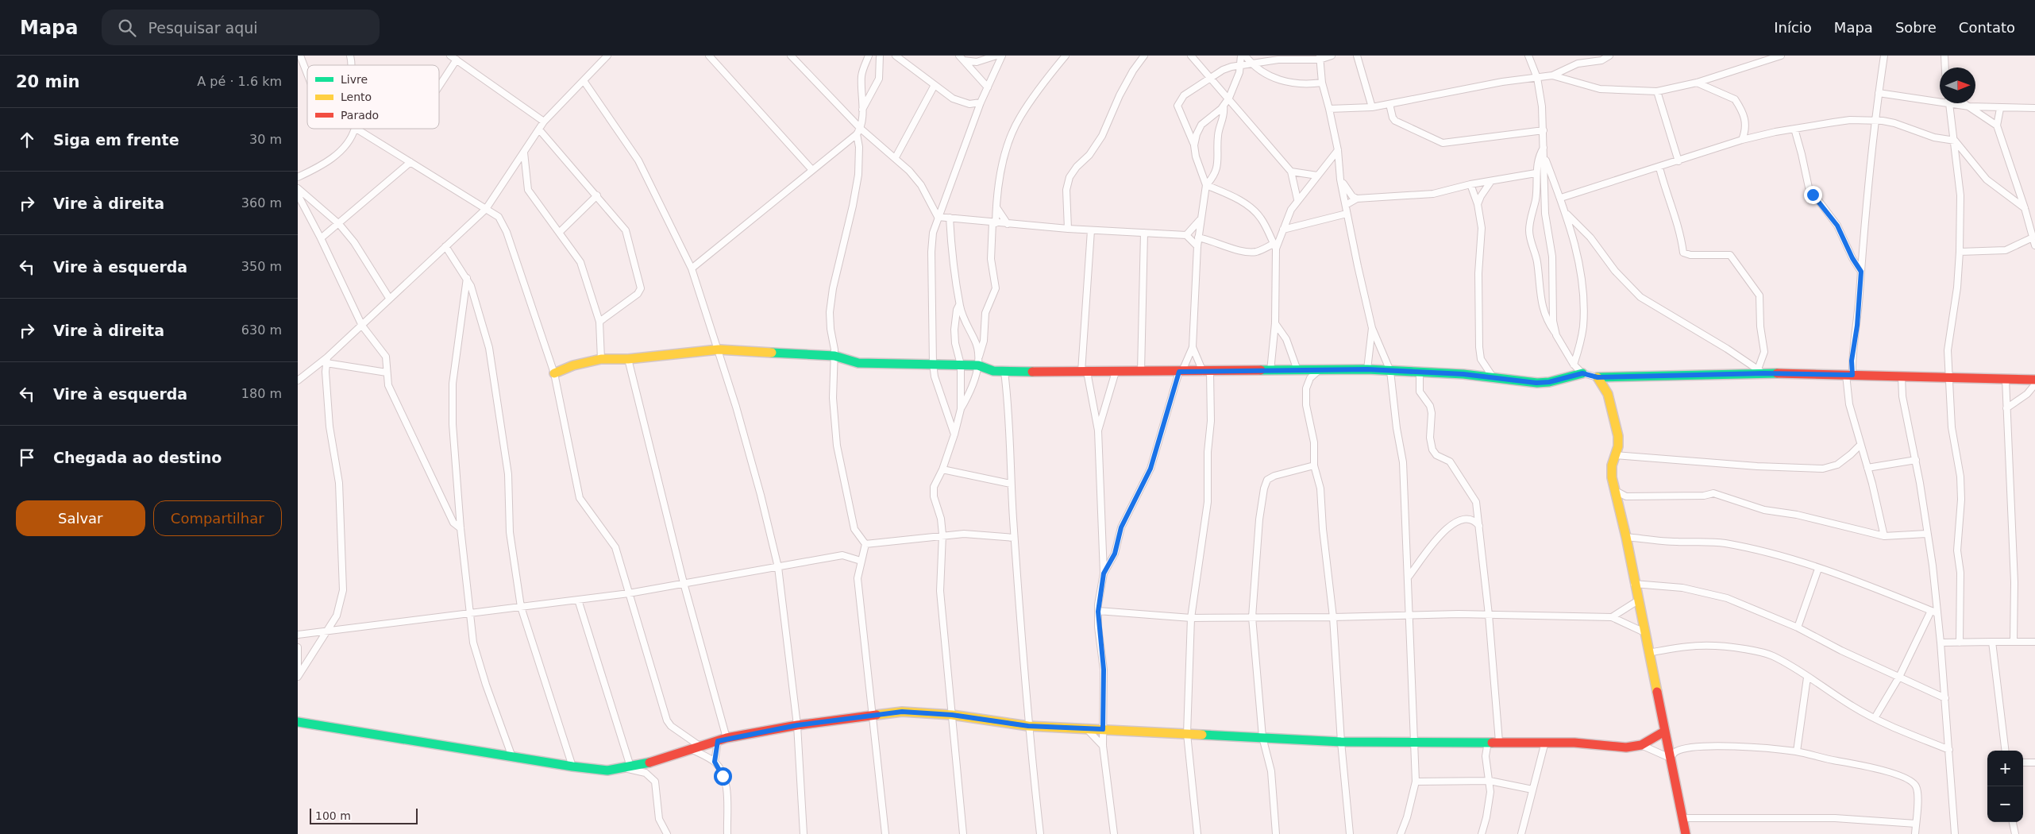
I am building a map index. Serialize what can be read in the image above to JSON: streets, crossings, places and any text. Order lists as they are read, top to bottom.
{
  "legend": ["Livre", "Lento", "Parado"],
  "scale_bar": "100 m",
  "north": "right",
  "page": {
    "header": "Mapa",
    "search": "Pesquisar aqui",
    "nav": [
      "Início",
      "Mapa",
      "Sobre",
      "Contato"
    ],
    "heading": ["20 min", "A pé · 1.6 km"],
    "list": [
      ["Siga em frente", "30 m"],
      ["Vire à direita", "360 m"],
      ["Vire à esquerda", "350 m"],
      ["Vire à direita", "630 m"],
      ["Vire à esquerda", "180 m"],
      "Chegada ao destino"
    ],
    "buttons": ["Salvar", "Compartilhar"],
    "map_buttons": ["+", "−"],
    "scale": "100 m"
  }
}
